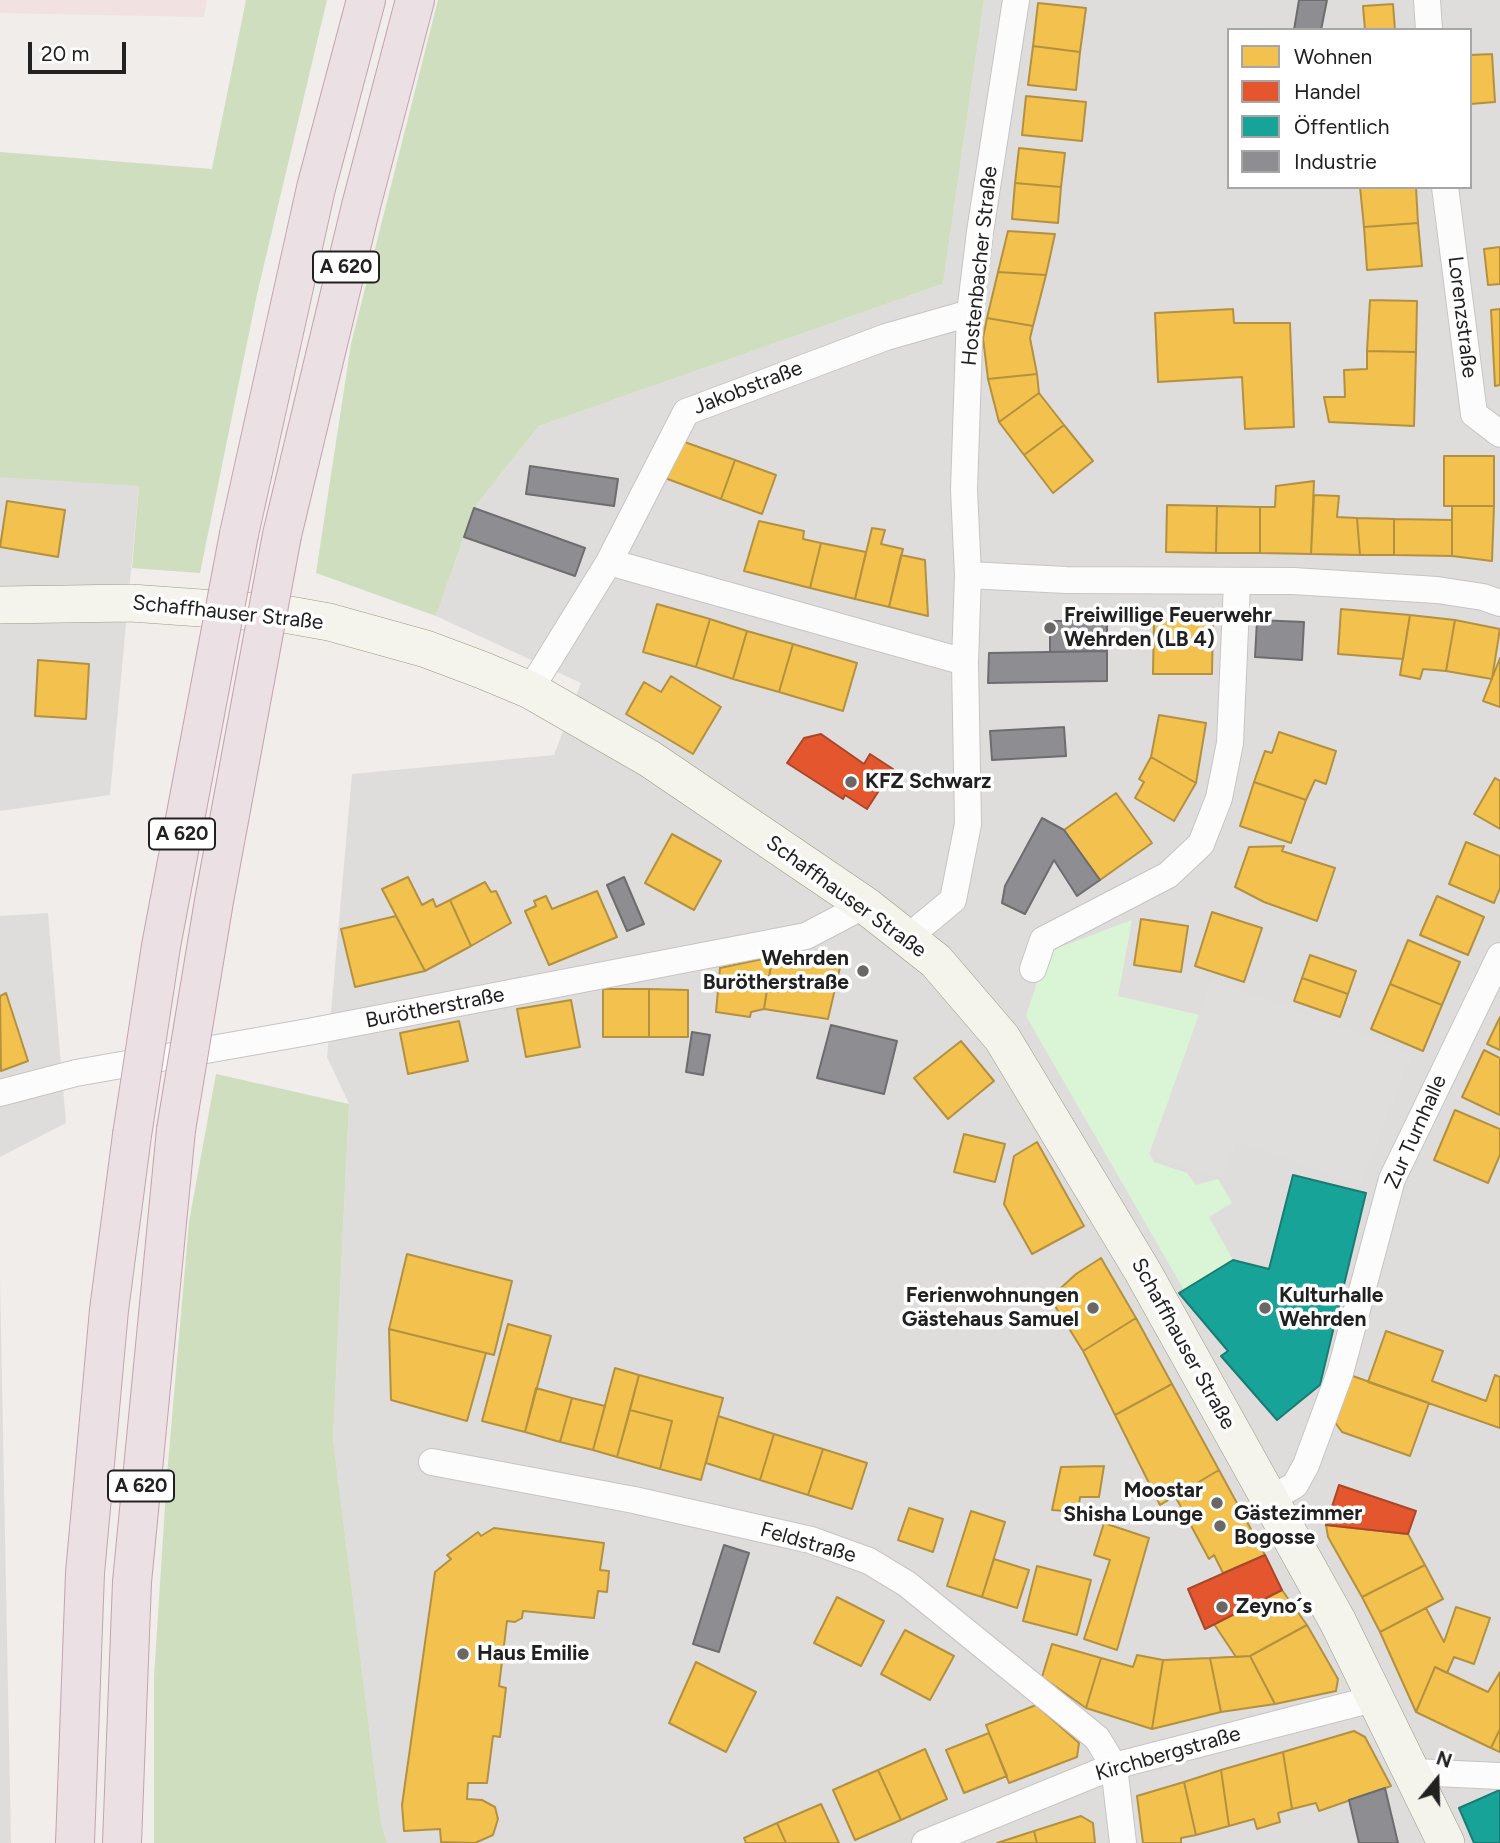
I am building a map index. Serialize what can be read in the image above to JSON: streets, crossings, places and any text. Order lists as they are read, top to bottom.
{
  "streets": {
    "highway": ["A 620"],
    "street": [
      "Hostenbacher Straße",
      "Lorenzstraße",
      "Jakobstraße",
      "Schaffhauser Straße",
      "Burötherstraße",
      "Zur Turnhalle",
      "Feldstraße",
      "Kirchbergstraße"
    ]
  },
  "crossings": [
    ["Hostenbacher Straße", "Jakobstraße"],
    ["Hostenbacher Straße", "Schaffhauser Straße"],
    ["Jakobstraße", "Schaffhauser Straße"],
    ["Schaffhauser Straße", "Burötherstraße"],
    ["Schaffhauser Straße", "Zur Turnhalle"],
    ["Schaffhauser Straße", "Kirchbergstraße"],
    ["Feldstraße", "Kirchbergstraße"]
  ],
  "places": [
    "Freiwillige Feuerwehr Wehrden (LB 4)",
    "KFZ Schwarz",
    "Wehrden Burötherstraße",
    "Ferienwohnungen Gästehaus Samuel",
    "Kulturhalle Wehrden",
    "Moostar Shisha Lounge",
    "Gästezimmer Bogosse",
    "Zeyno´s",
    "Haus Emilie"
  ],
  "legend": [
    "Wohnen",
    "Handel",
    "Öffentlich",
    "Industrie"
  ],
  "scale_bar": "20 m",
  "north": "top"
}
